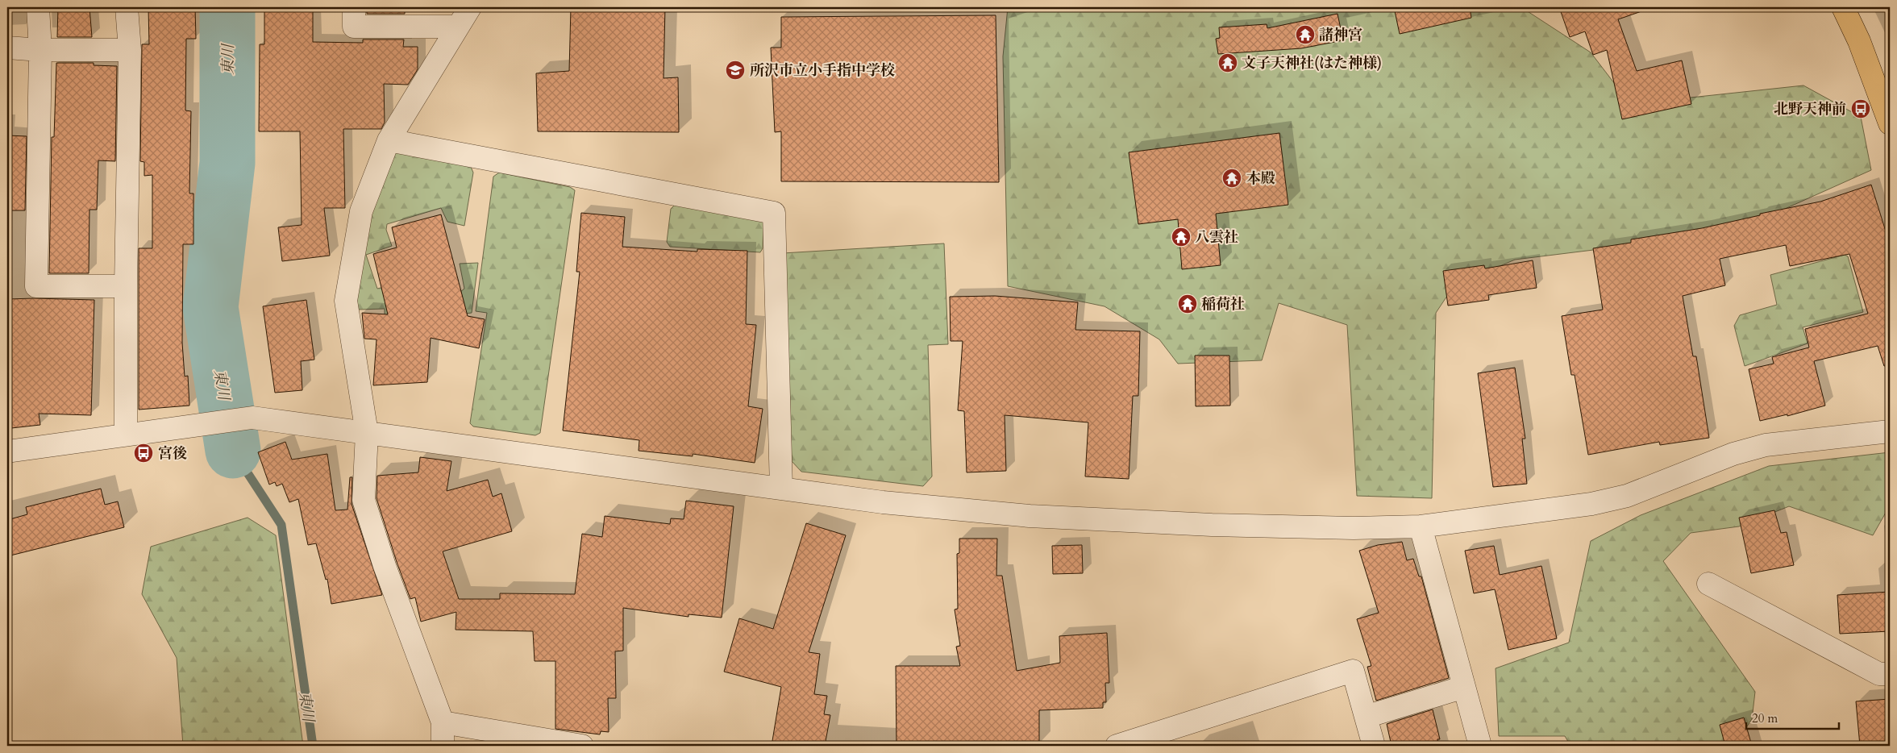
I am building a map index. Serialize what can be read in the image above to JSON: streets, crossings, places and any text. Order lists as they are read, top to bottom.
{
  "water": ["東川"],
  "places": {
    "temple": [
      "諸神宮",
      "文子天神社(はた神様)",
      "本殿",
      "八雲社",
      "稲荷社"
    ],
    "school or university": ["所沢市立小手指中学校"],
    "bus stop": ["北野天神前", "宮後"]
  },
  "scale_bar": "20 m"
}
